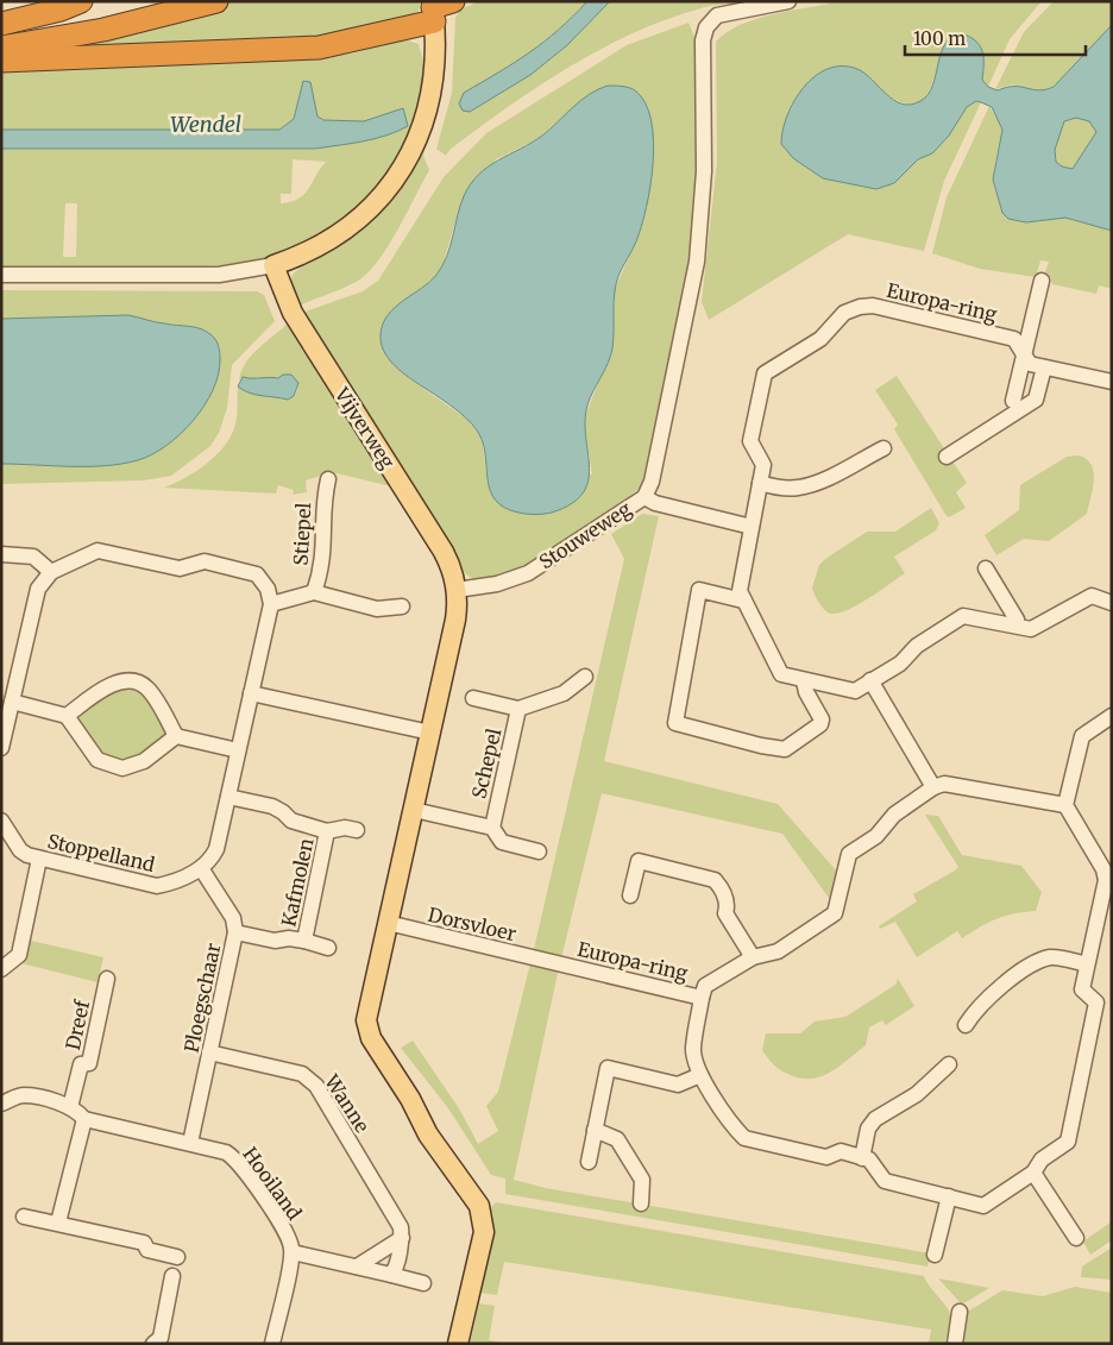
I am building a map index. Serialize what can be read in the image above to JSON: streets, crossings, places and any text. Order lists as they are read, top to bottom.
{
  "streets": {
    "main road": ["Vijverweg"],
    "street": [
      "Europa-ring",
      "Stiepel",
      "Stouweweg",
      "Schepel",
      "Stoppelland",
      "Kafmolen",
      "Dorsvloer",
      "Ploegschaar",
      "Dreef",
      "Wanne",
      "Hooiland"
    ]
  },
  "crossings": [
    ["Europa-ring", "Dorsvloer"],
    ["Vijverweg", "Stouweweg"],
    ["Stiepel", "Stoppelland"],
    ["Stoppelland", "Kafmolen"],
    ["Stoppelland", "Ploegschaar"],
    ["Kafmolen", "Ploegschaar"],
    ["Ploegschaar", "Wanne"],
    ["Ploegschaar", "Hooiland"],
    ["Dreef", "Hooiland"]
  ],
  "water": ["Wendel"],
  "scale_bar": "100 m"
}
